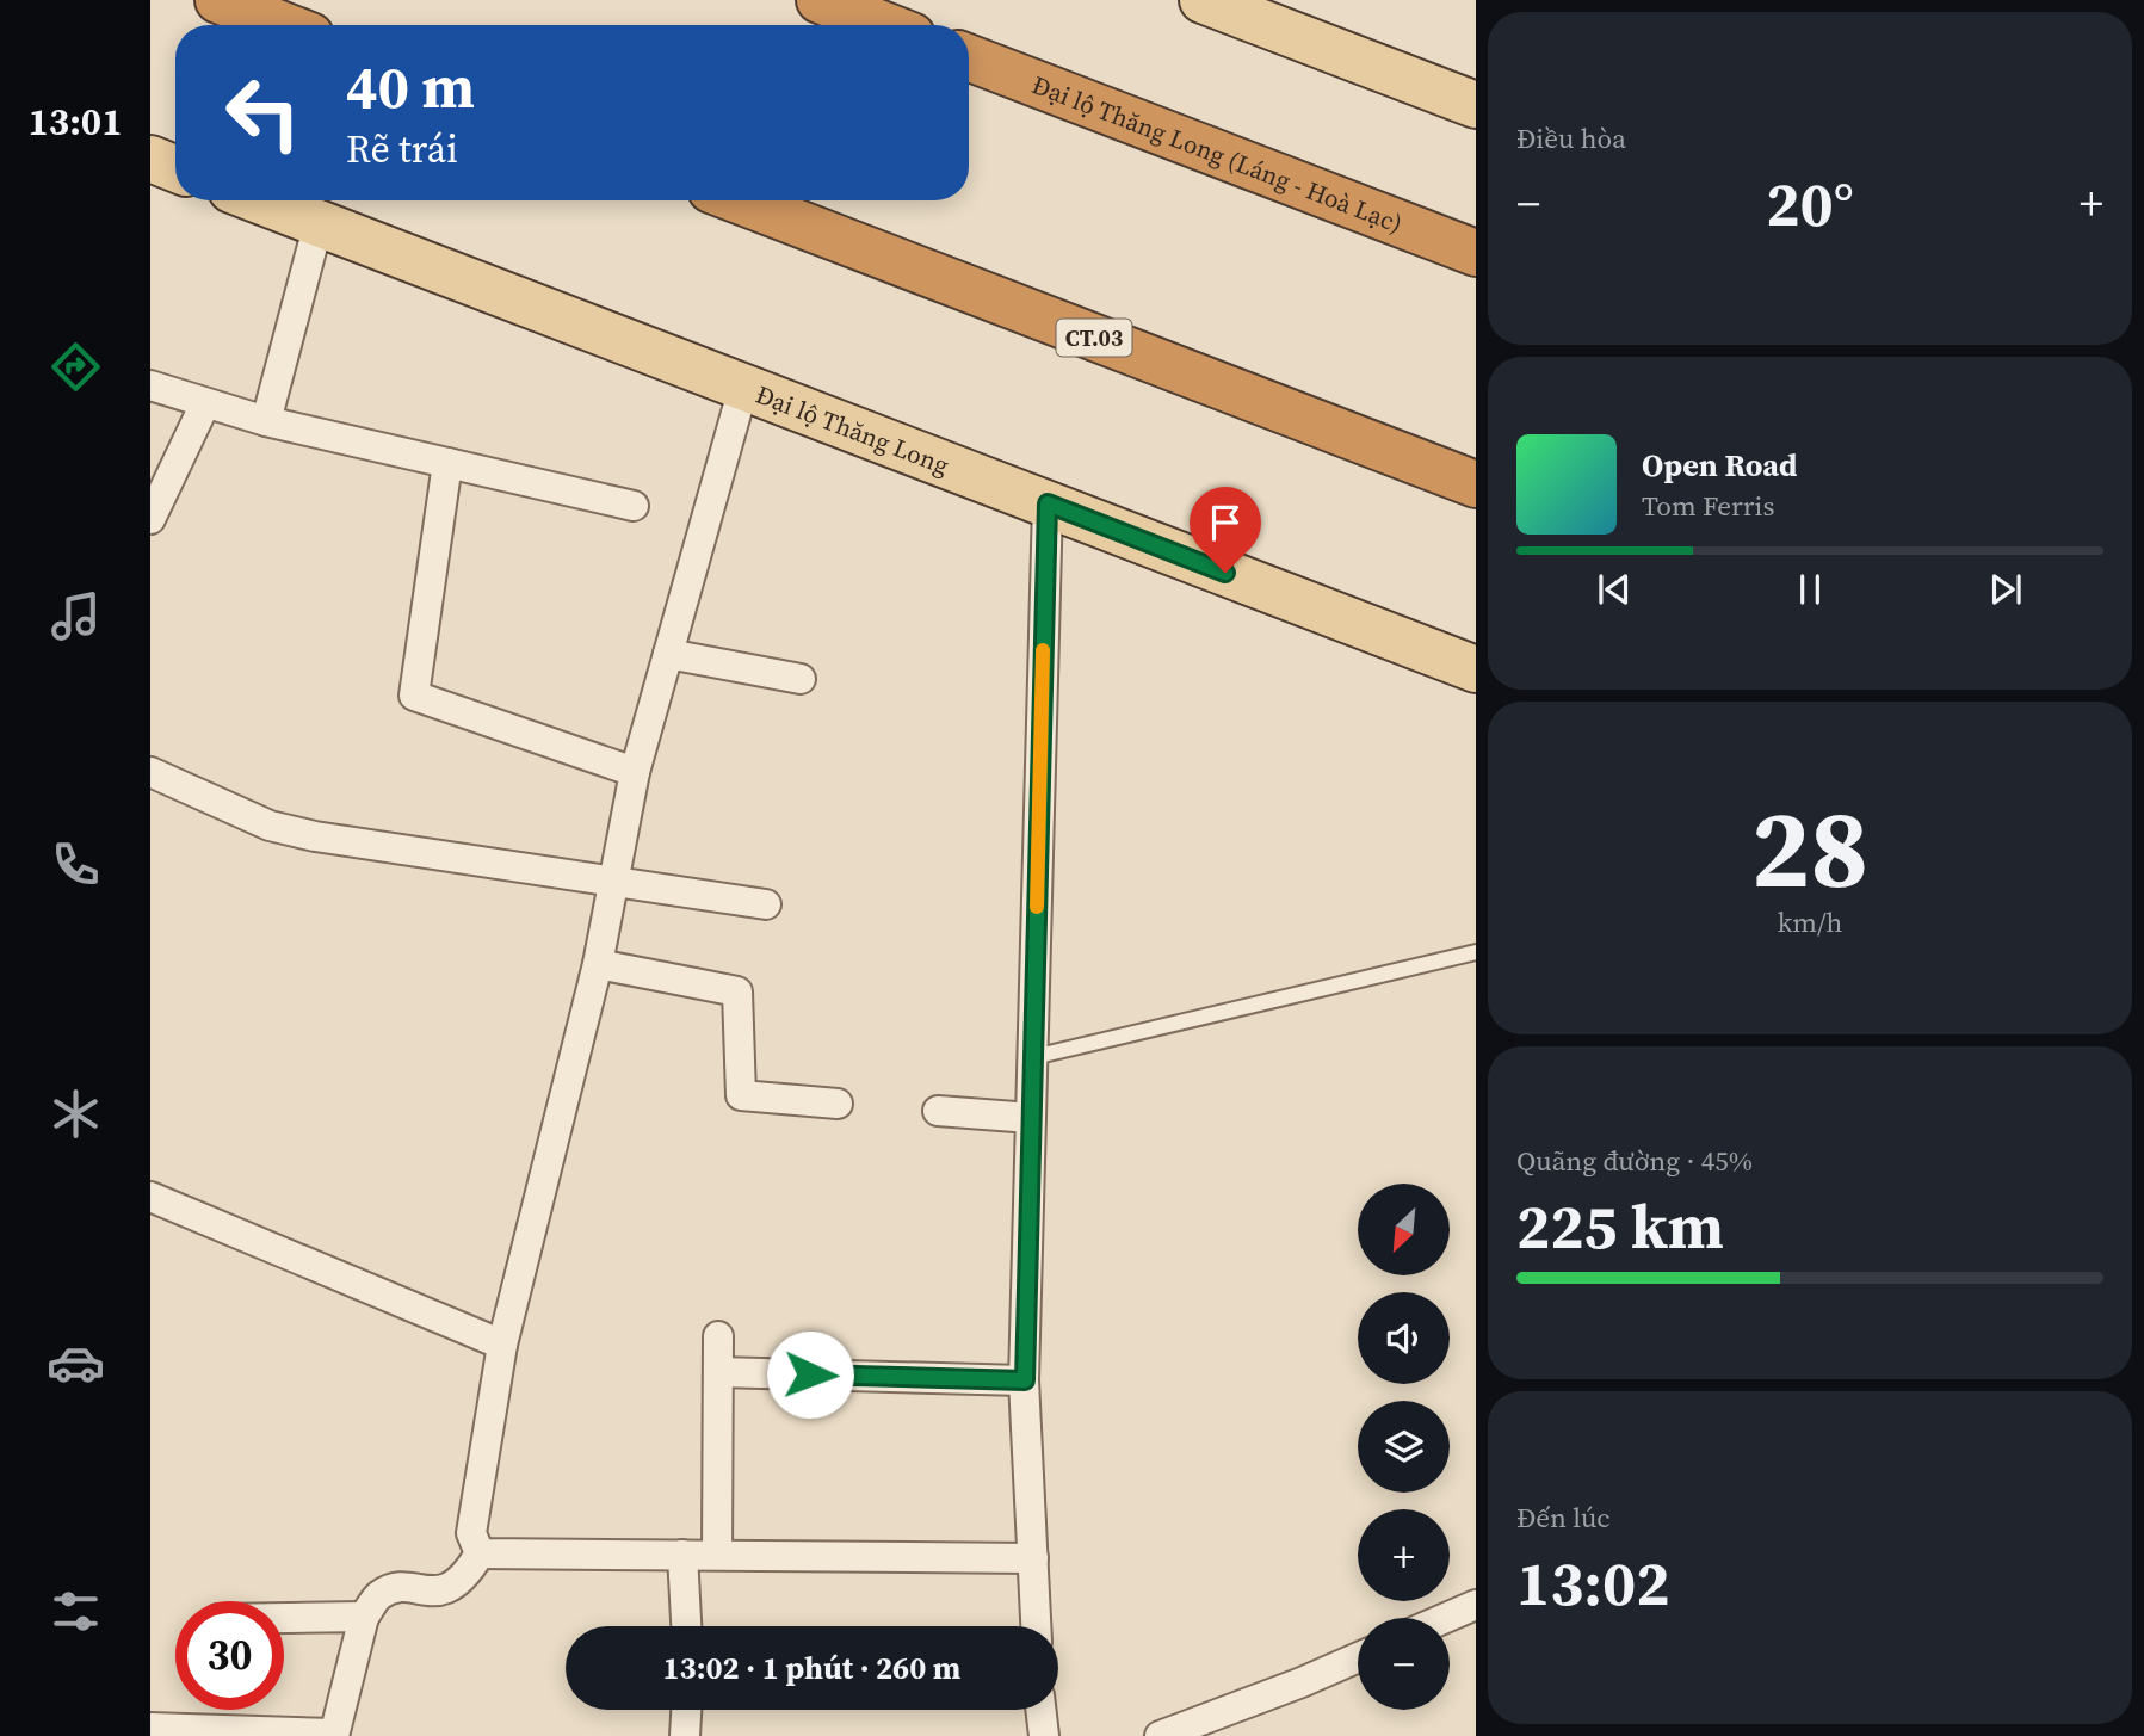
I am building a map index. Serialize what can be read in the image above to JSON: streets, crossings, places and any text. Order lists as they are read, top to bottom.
{
  "streets": {
    "highway": ["Đại lộ Thăng Long (Láng - Hoà Lạc)", "CT.03"],
    "main road": ["Đại lộ Thăng Long"]
  },
  "north": "bottom left",
  "page": {
    "tabs": "13:01",
    "tile": [
      "Điều hòa",
      ["28", "km/h"],
      ["Quãng đường · 45%", "225 km"],
      ["Đến lúc", "13:02"]
    ],
    "turn": ["40 m", "Rẽ trái"],
    "heat": ["−", "20°", "+"],
    "song": ["Open Road", "Tom Ferris"],
    "map_buttons": ["+", "−"],
    "limit": "30",
    "trip": "13:02 · 1 phút · 260 m"
  }
}
